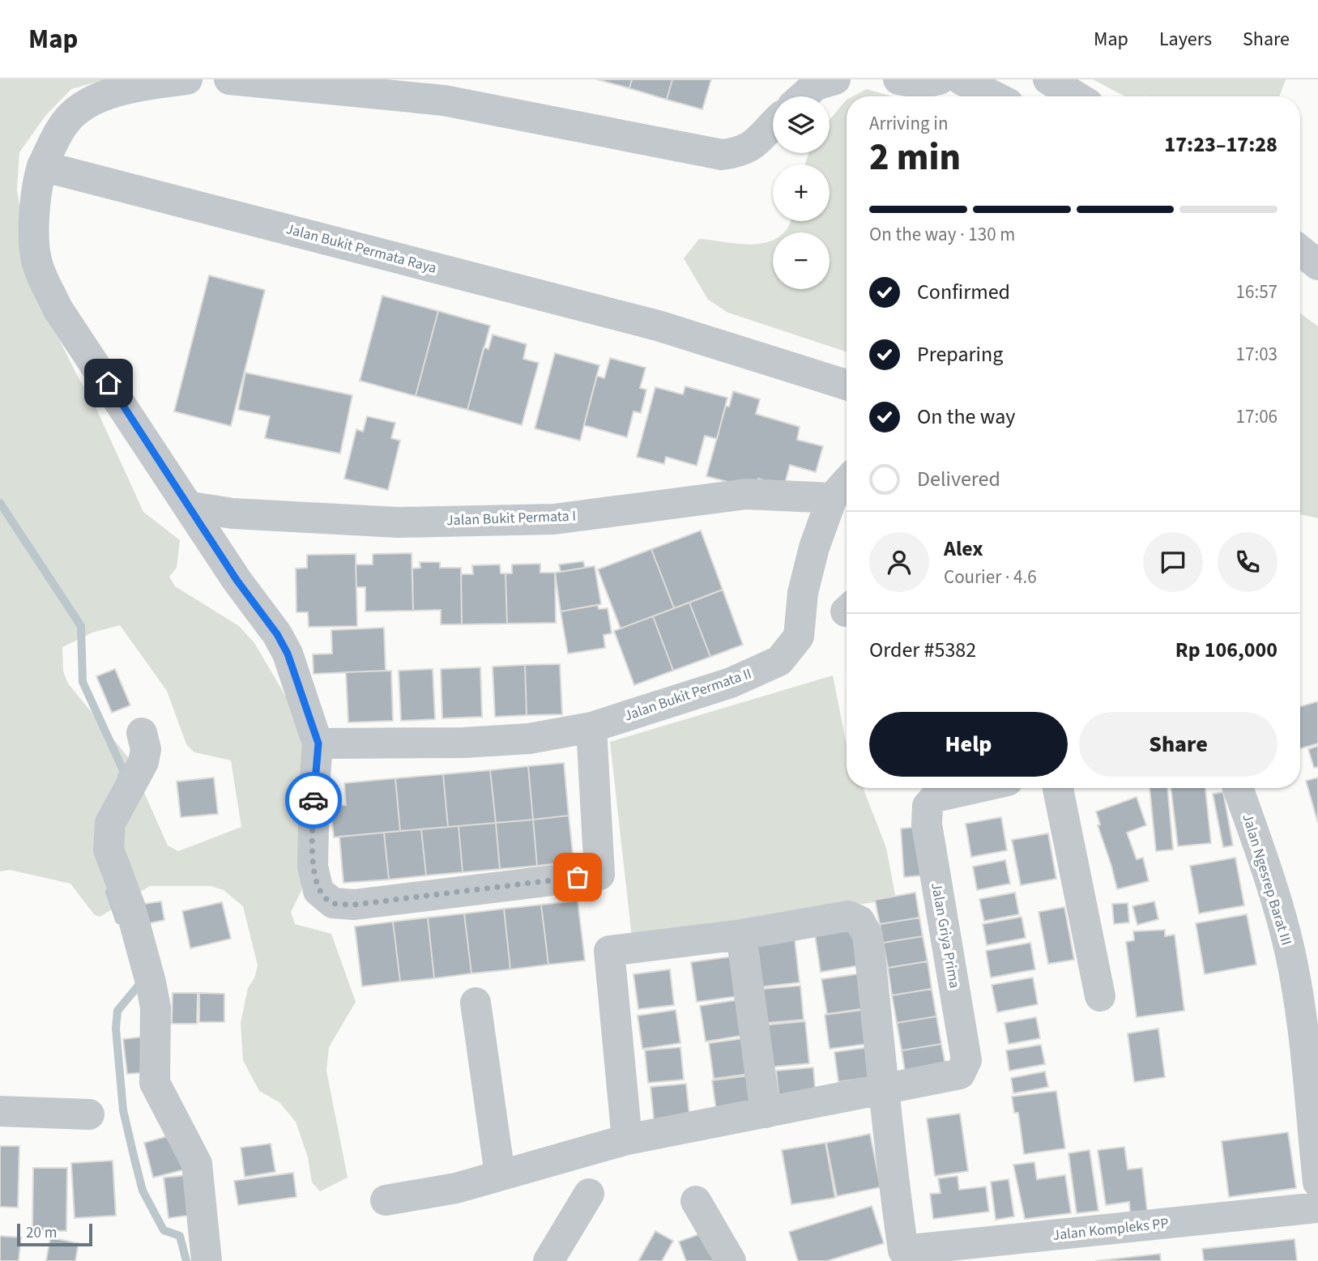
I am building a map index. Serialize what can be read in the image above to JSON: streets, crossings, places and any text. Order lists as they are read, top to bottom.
{
  "streets": {
    "street": [
      "Jalan Bukit Permata Raya",
      "Jalan Bukit Permata I",
      "Jalan Bukit Permata II",
      "Jalan Ngesrep Barat III",
      "Jalan Griya Prima",
      "Jalan Kompleks PP"
    ]
  },
  "crossings": [
    ["Jalan Bukit Permata I", "Jalan Bukit Permata II"],
    ["Jalan Griya Prima", "Jalan Kompleks PP"]
  ],
  "scale_bar": "20 m",
  "page": {
    "header": "Map",
    "nav": ["Map", "Layers", "Share"],
    "map_buttons": ["+", "−"],
    "heading": ["2 min", "Arriving in", "17:23–17:28"],
    "panel": [
      "Alex",
      "Courier · 4.6",
      "Order #5382",
      "Rp 106,000"
    ],
    "bar": "On the way · 130 m",
    "list": [
      ["Confirmed", "16:57"],
      ["Preparing", "17:03"],
      ["On the way", "17:06"],
      "Delivered"
    ],
    "buttons": ["Help", "Share"],
    "scale": "20 m"
  }
}
